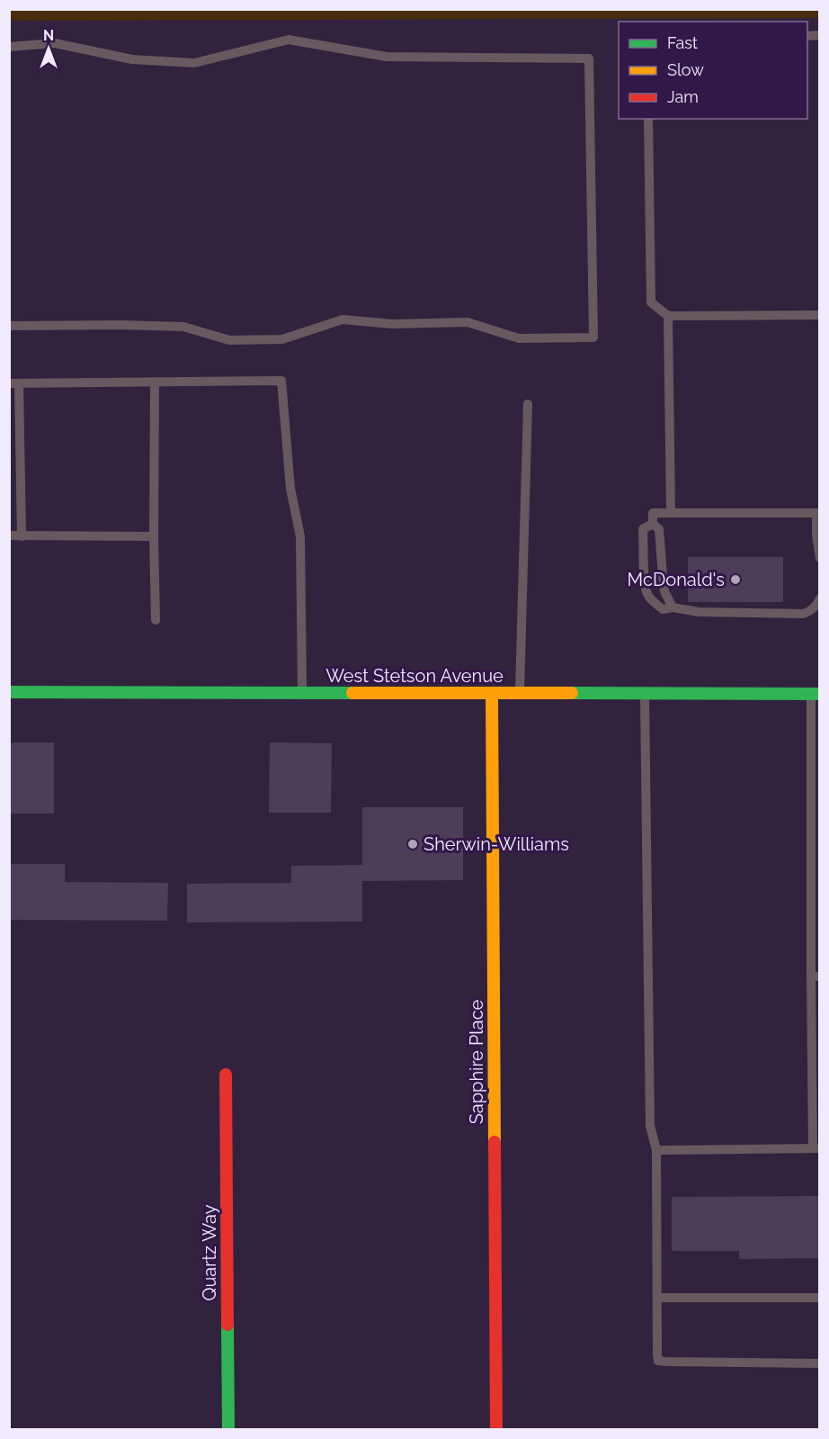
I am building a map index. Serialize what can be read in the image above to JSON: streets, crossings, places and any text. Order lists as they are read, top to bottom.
{
  "streets": {
    "street": ["West Stetson Avenue", "Sapphire Place", "Quartz Way"]
  },
  "crossings": [
    ["West Stetson Avenue", "Sapphire Place"]
  ],
  "places": ["McDonald's", "Sherwin-Williams"],
  "legend": ["Fast", "Slow", "Jam"],
  "north": "top"
}
